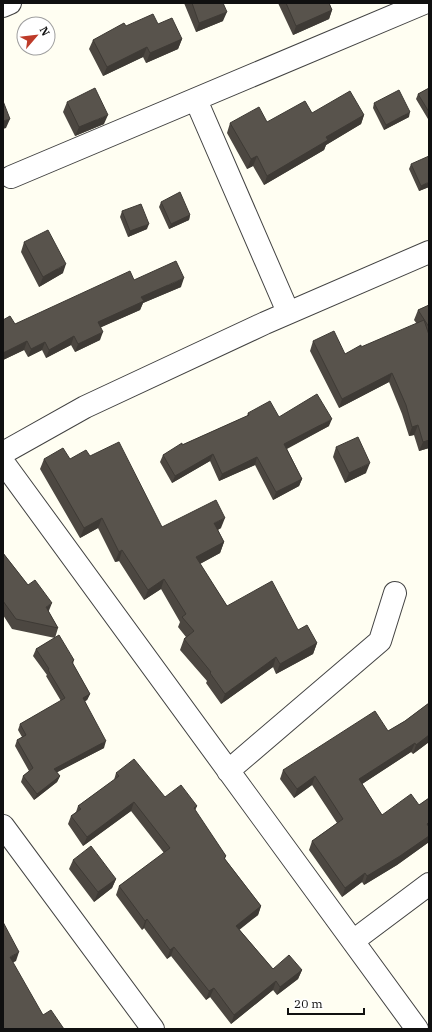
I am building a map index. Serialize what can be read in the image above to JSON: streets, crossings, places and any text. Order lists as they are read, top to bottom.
{
  "scale_bar": "20 m",
  "north": "top right"
}
